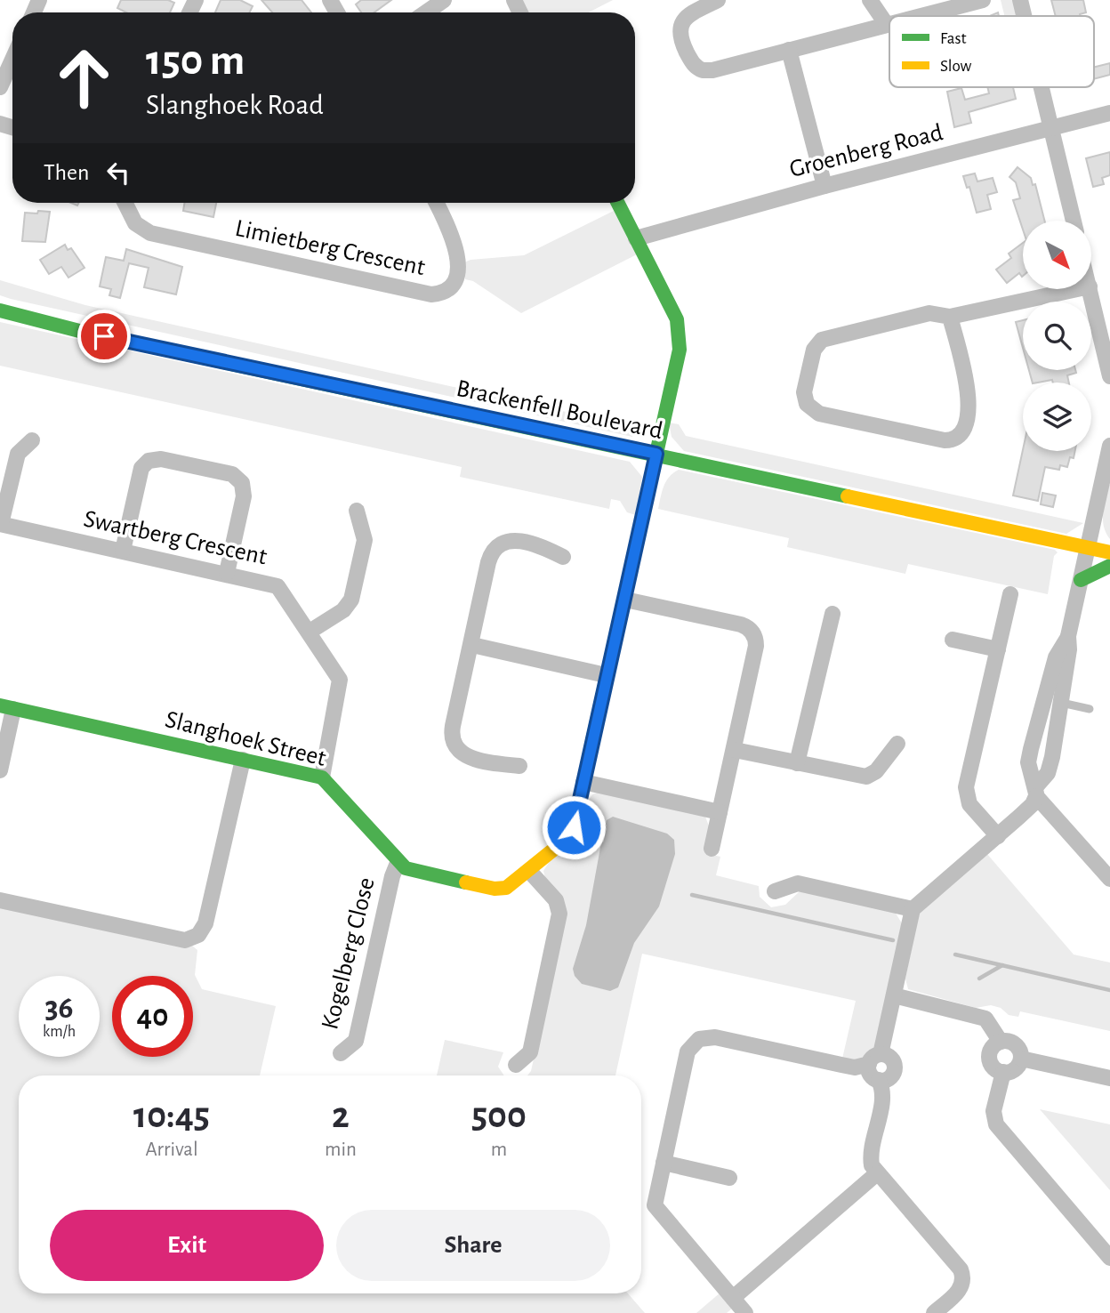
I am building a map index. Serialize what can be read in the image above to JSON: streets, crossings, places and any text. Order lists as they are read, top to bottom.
{
  "streets": {
    "street": [
      "Groenberg Road",
      "Limietberg Crescent",
      "Brackenfell Boulevard",
      "Swartberg Crescent",
      "Slanghoek Street",
      "Kogelberg Close"
    ]
  },
  "crossings": [
    ["Groenberg Road", "Slanghoek Street"],
    ["Brackenfell Boulevard", "Slanghoek Street"],
    ["Swartberg Crescent", "Slanghoek Street"],
    ["Slanghoek Street", "Kogelberg Close"]
  ],
  "legend": ["Fast", "Slow"],
  "north": "bottom right",
  "page": {
    "turn": ["150 m", "Slanghoek Road"],
    "then": "Then",
    "speed": "36 km/h",
    "limit": "40",
    "eta": [
      "10:45",
      "Arrival",
      "2",
      "min",
      "500",
      "m"
    ],
    "buttons": ["Exit", "Share"]
  }
}
